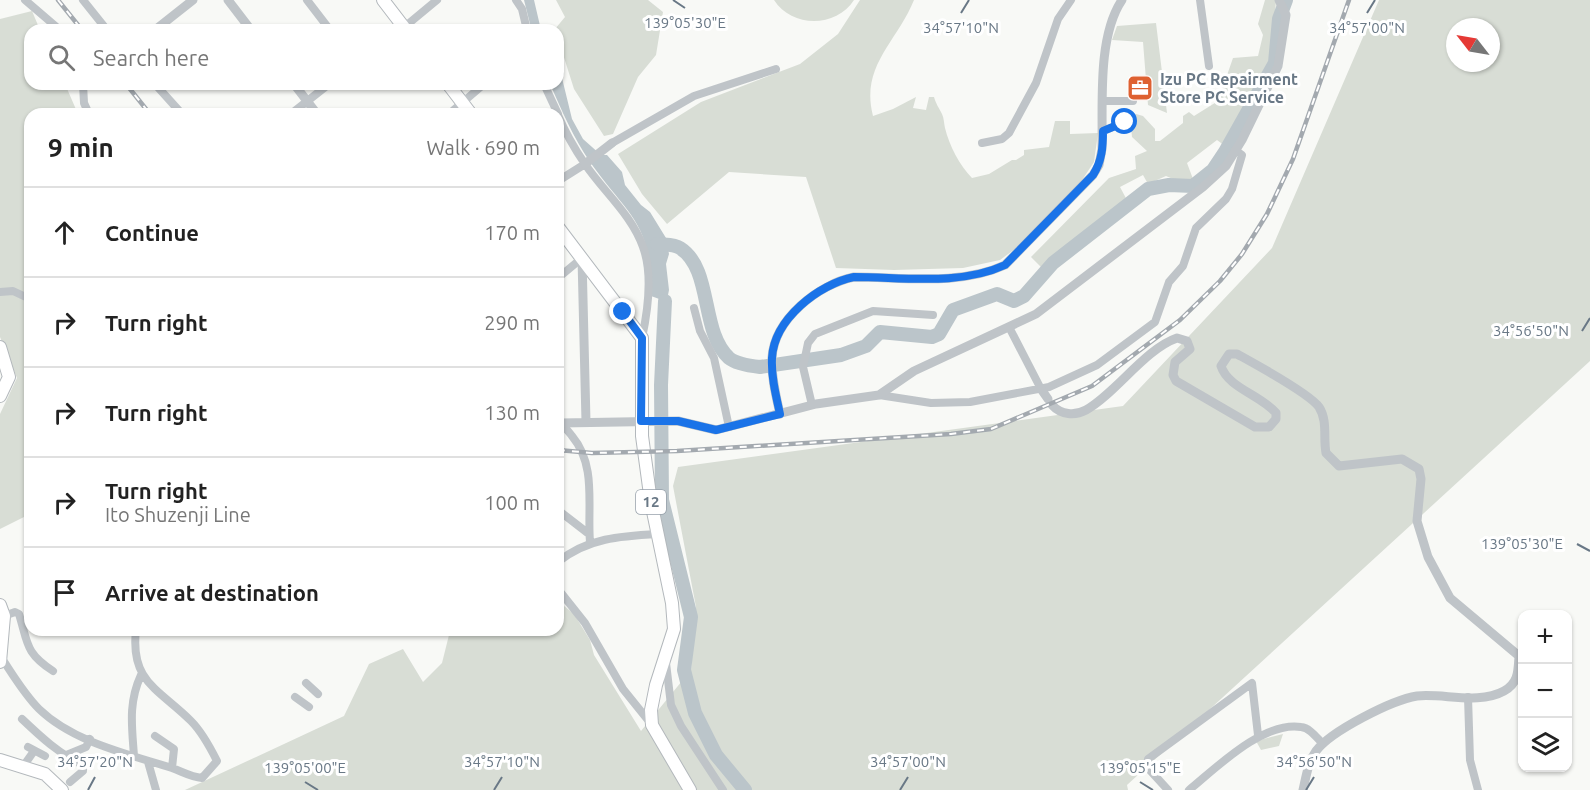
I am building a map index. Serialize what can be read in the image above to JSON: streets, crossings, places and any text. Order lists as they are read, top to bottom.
{
  "streets": {
    "main road": ["12"]
  },
  "places": {
    "office": ["Izu PC Repairment Store PC Service"]
  },
  "north": "top left",
  "page": {
    "search": "Search here",
    "heading": ["9 min", "Walk · 690 m"],
    "list": [
      ["Continue", "170 m"],
      ["Turn right", "290 m"],
      ["Turn right", "130 m"],
      ["Turn right", "Ito Shuzenji Line", "100 m"],
      "Arrive at destination"
    ],
    "map_buttons": ["+", "−"]
  },
  "coordinates": [
    "139°05'30\"E",
    "34°57'10\"N",
    "34°57'00\"N",
    "34°56'50\"N",
    "34°57'20\"N",
    "139°05'00\"E",
    "139°05'15\"E"
  ]
}
